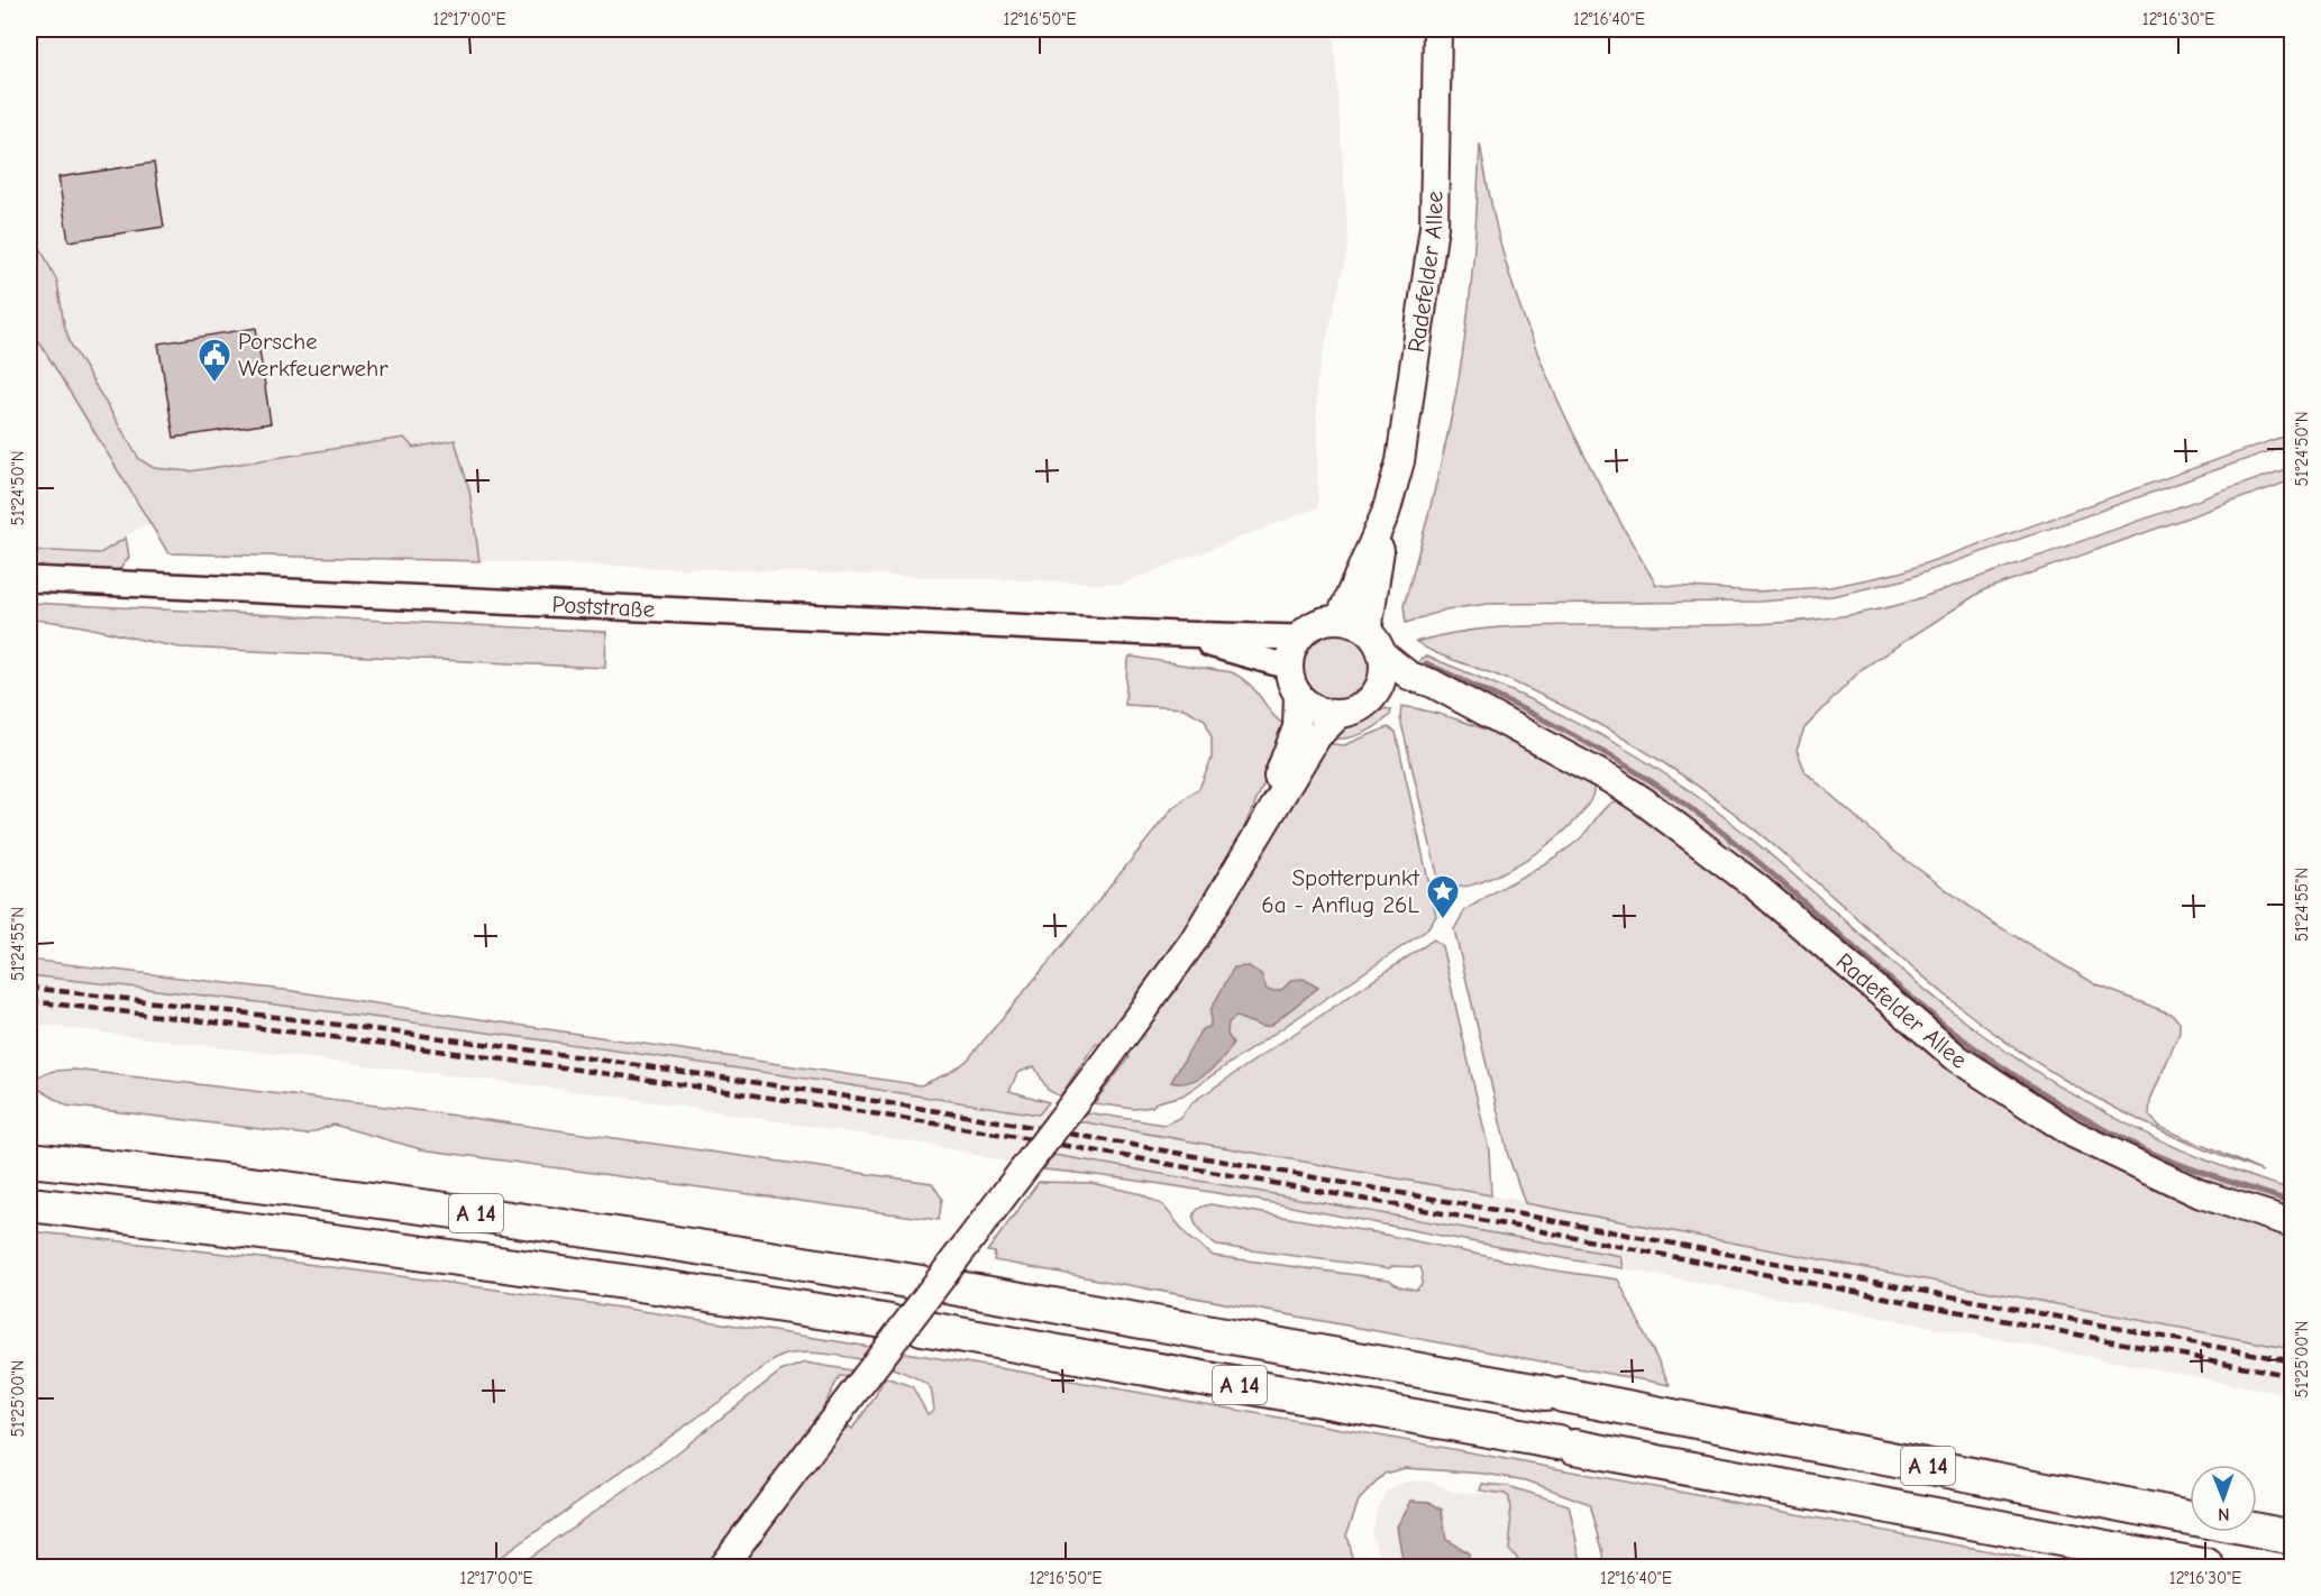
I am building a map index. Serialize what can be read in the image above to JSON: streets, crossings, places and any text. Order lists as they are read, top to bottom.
{
  "streets": {
    "highway": ["A 14"],
    "main road": ["Radefelder Allee"],
    "street": ["Poststraße"]
  },
  "crossings": [
    ["Radefelder Allee", "Poststraße"]
  ],
  "places": {
    "public building": ["Porsche Werkfeuerwehr"],
    "place": ["Spotterpunkt 6a - Anflug 26L"]
  },
  "north": "bottom",
  "coordinates": [
    "12°17'00\"E",
    "12°16'50\"E",
    "12°16'40\"E",
    "12°16'30\"E",
    "51°24'50\"N",
    "51°24'55\"N",
    "51°25'00\"N"
  ]
}
